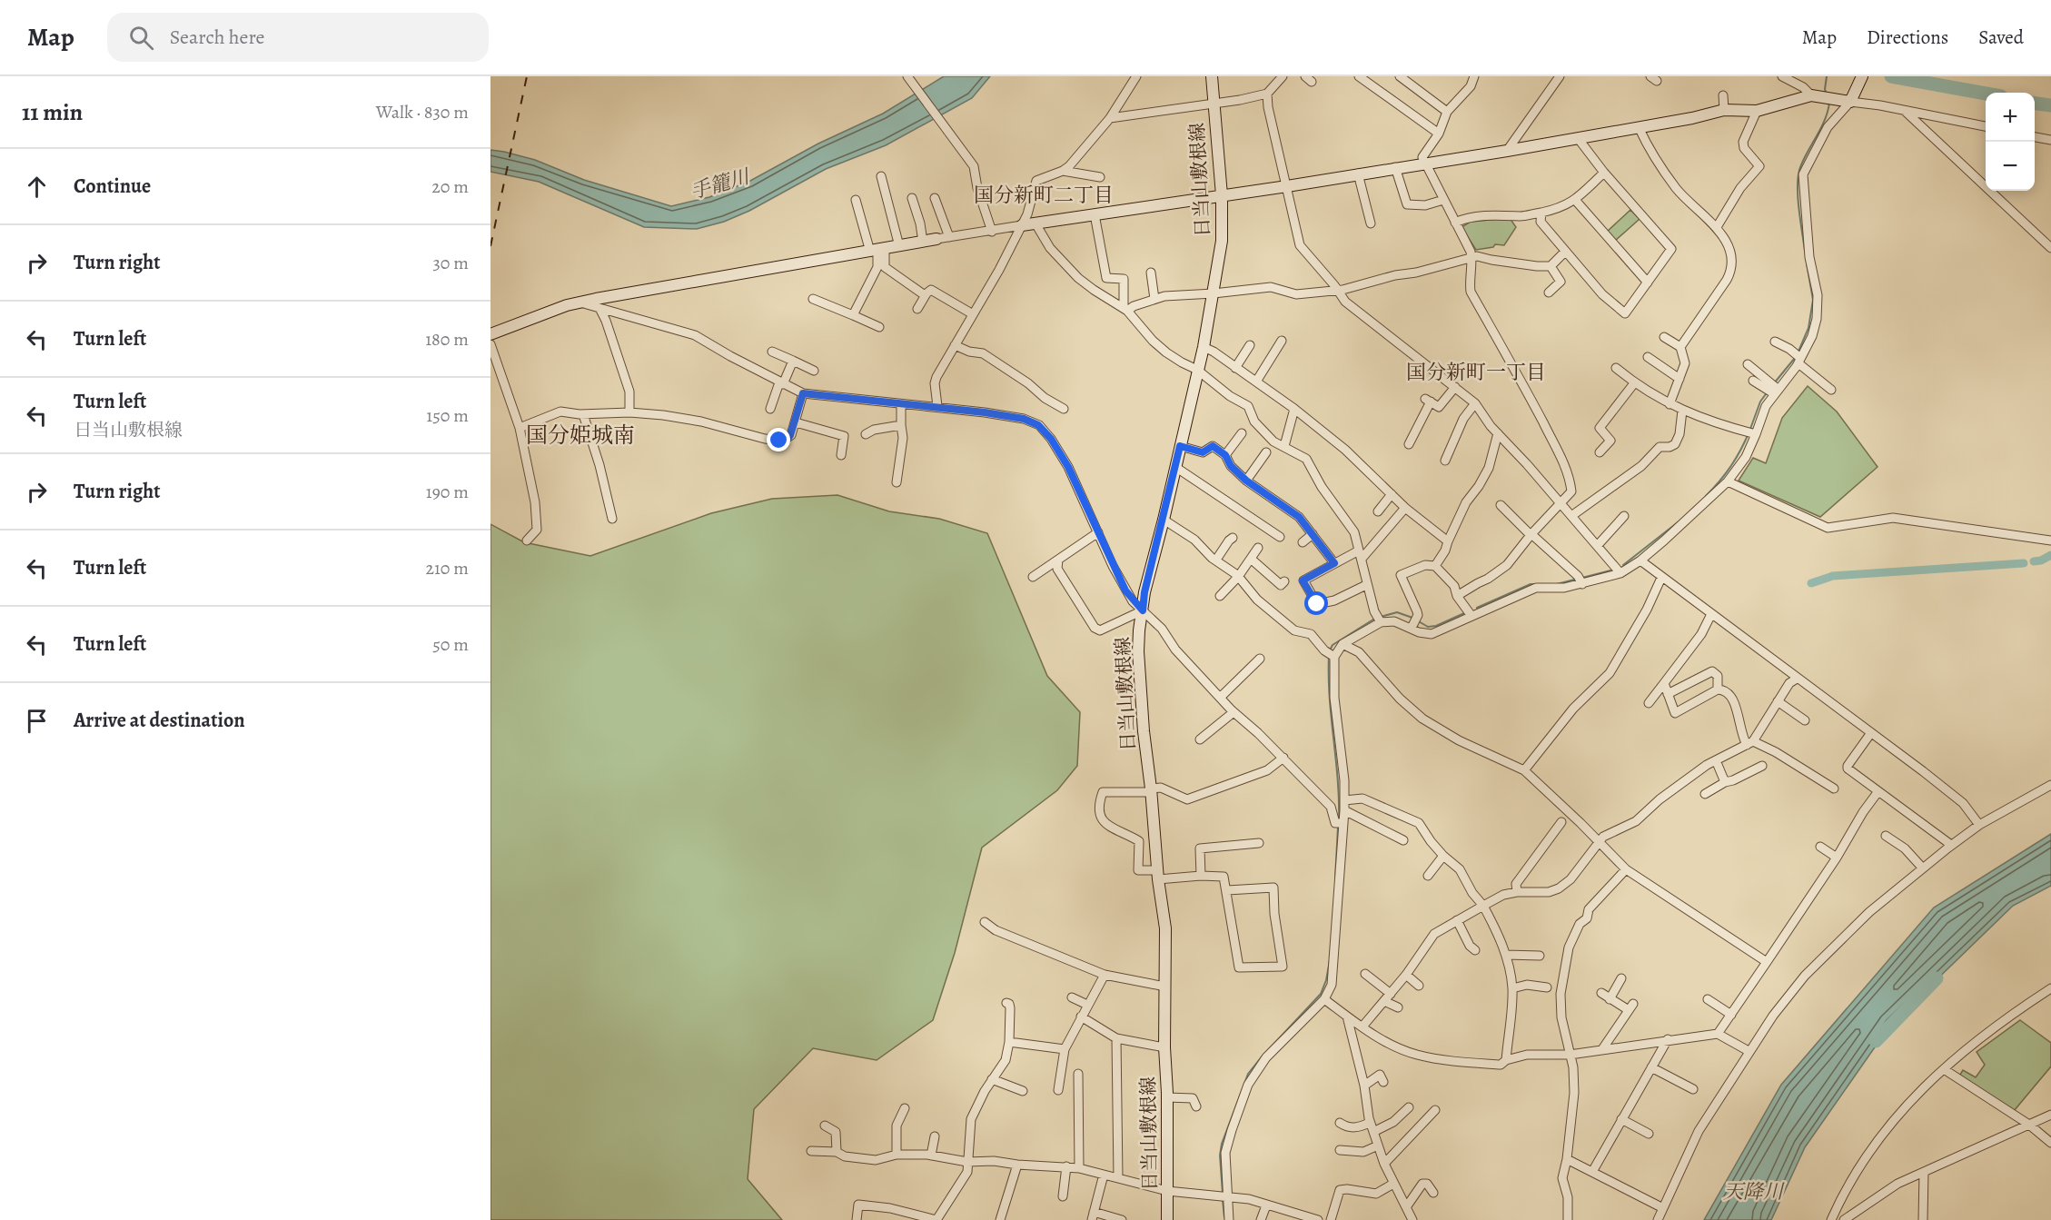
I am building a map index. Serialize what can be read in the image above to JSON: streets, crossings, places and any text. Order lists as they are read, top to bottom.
{
  "streets": {
    "street": ["日当山敷根線"]
  },
  "districts": ["国分新町二丁目", "国分新町一丁目", "国分姫城南"],
  "water": ["手籠川", "天降川"],
  "page": {
    "header": "Map",
    "search": "Search here",
    "nav": ["Map", "Directions", "Saved"],
    "heading": ["11 min", "Walk · 830 m"],
    "map_buttons": ["+", "−"],
    "list": [
      ["Continue", "20 m"],
      ["Turn right", "30 m"],
      ["Turn left", "180 m"],
      ["Turn left", "日当山敷根線", "150 m"],
      ["Turn right", "190 m"],
      ["Turn left", "210 m"],
      ["Turn left", "50 m"],
      "Arrive at destination"
    ]
  }
}
